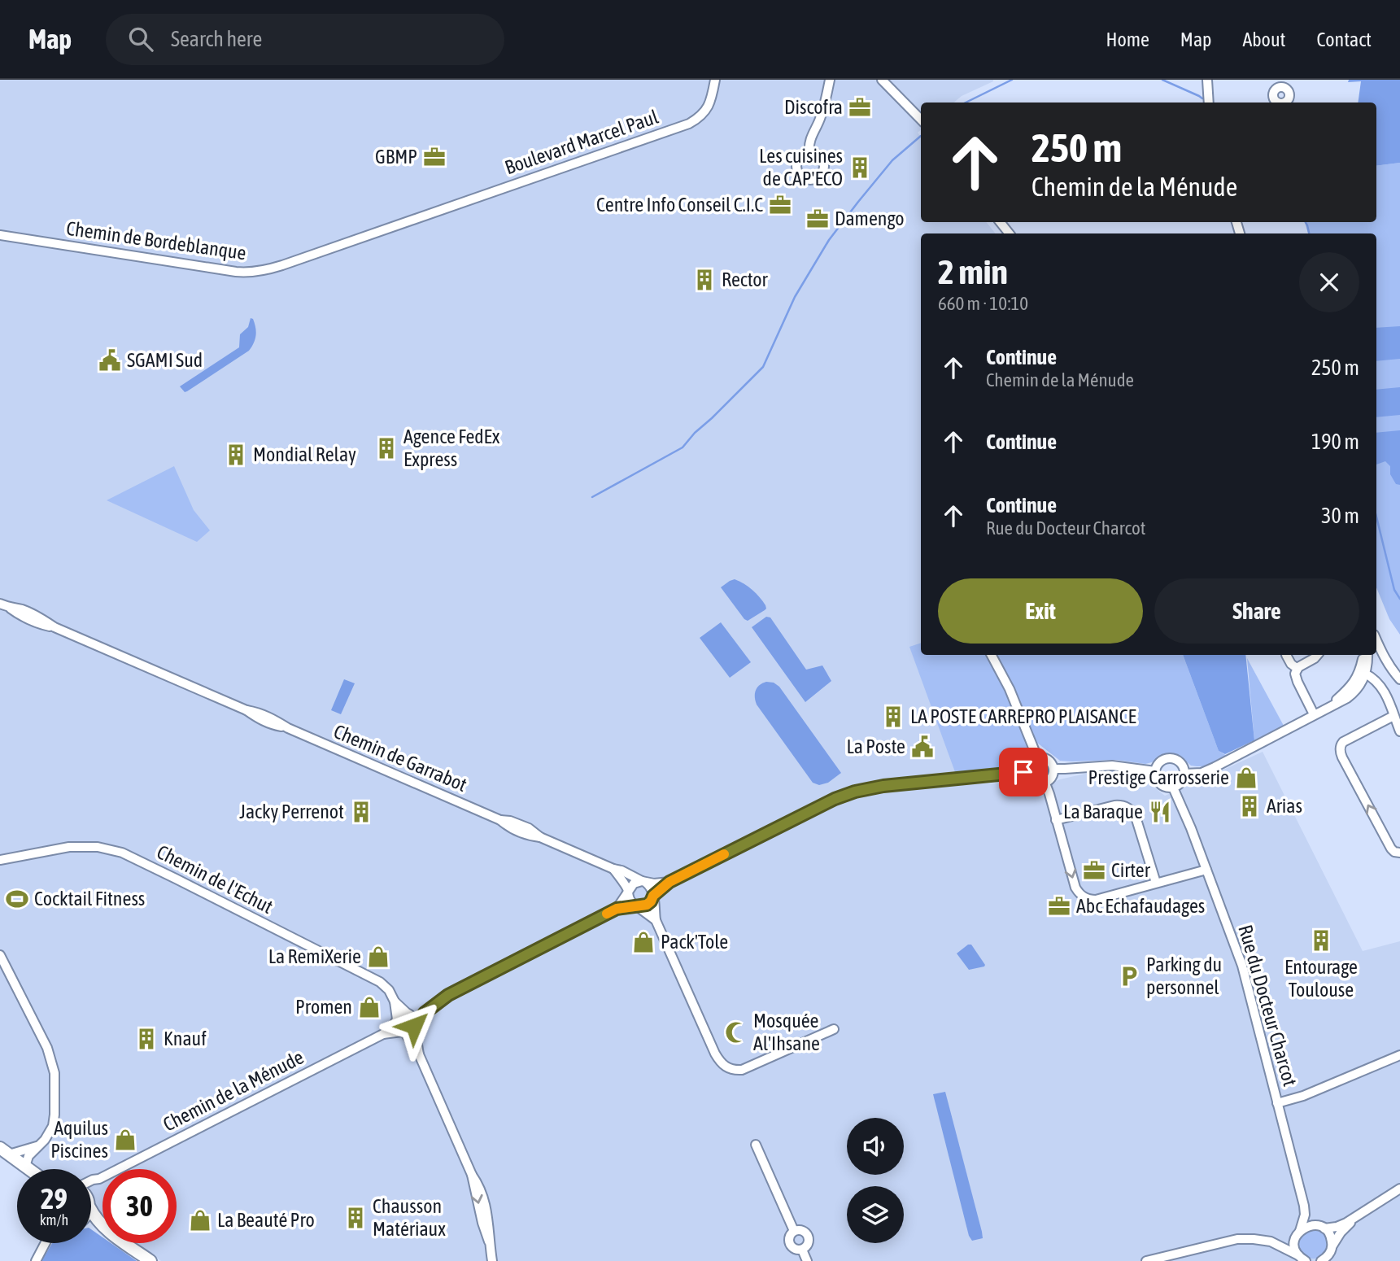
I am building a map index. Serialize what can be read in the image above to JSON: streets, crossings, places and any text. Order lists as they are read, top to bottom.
{
  "streets": {
    "street": [
      "Boulevard Marcel Paul",
      "Chemin de Bordeblanque",
      "Chemin de Garrabot",
      "Chemin de l'Echut",
      "Rue du Docteur Charcot",
      "Chemin de la Ménude"
    ]
  },
  "crossings": [
    ["Boulevard Marcel Paul", "Chemin de Bordeblanque"],
    ["Chemin de l'Echut", "Chemin de la Ménude"]
  ],
  "places": {
    "office": [
      "Discofra",
      "GBMP",
      "Centre Info Conseil C.I.C",
      "Damengo",
      "Cirter",
      "Abc Echafaudages"
    ],
    "building": [
      "Les cuisines de CAP'ECO",
      "Rector",
      "Agence FedEx Express",
      "Mondial Relay",
      "LA POSTE CARREPRO PLAISANCE",
      "Arias",
      "Jacky Perrenot",
      "Entourage Toulouse",
      "Knauf",
      "Chausson Matériaux"
    ],
    "public building": ["SGAMI Sud", "La Poste"],
    "shop": [
      "Prestige Carrosserie",
      "Pack'Tole",
      "La RemiXerie",
      "Promen",
      "Aquilus Piscines",
      "La Beauté Pro"
    ],
    "restaurant": ["La Baraque"],
    "sports": ["Cocktail Fitness"],
    "parking": ["Parking du personnel"],
    "mosque": ["Mosquée Al'Ihsane"]
  },
  "page": {
    "header": "Map",
    "search": "Search here",
    "nav": [
      "Home",
      "Map",
      "About",
      "Contact"
    ],
    "turn": ["250 m", "Chemin de la Ménude"],
    "heading": ["2 min", "660 m · 10:10"],
    "list": [
      {
        "name": "Continue",
        "note": "Chemin de la Ménude",
        "value": "250 m"
      },
      {
        "name": "Continue",
        "value": "190 m"
      },
      {
        "name": "Continue",
        "note": "Rue du Docteur Charcot",
        "value": "30 m"
      }
    ],
    "buttons": ["Exit", "Share"],
    "speed": "29 km/h",
    "limit": "30"
  }
}
